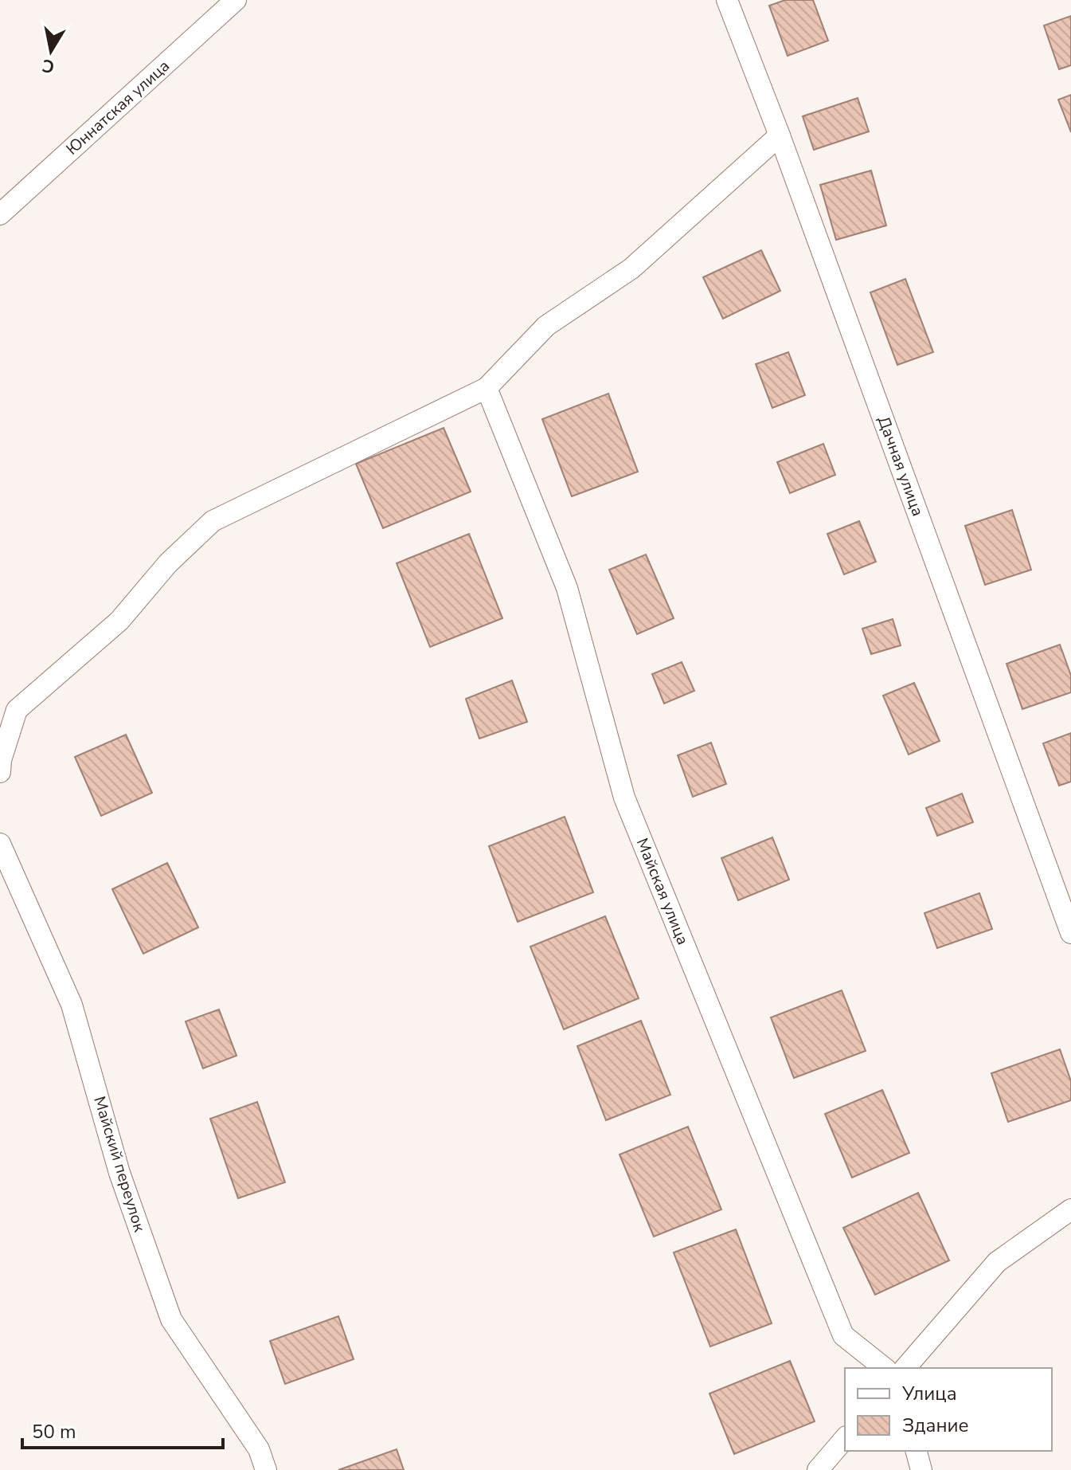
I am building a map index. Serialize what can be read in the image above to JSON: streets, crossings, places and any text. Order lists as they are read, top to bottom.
{
  "streets": {
    "street": [
      "Юннатская улица",
      "Дачная улица",
      "Майская улица",
      "Майский переулок"
    ]
  },
  "legend": ["Улица", "Здание"],
  "scale_bar": "50 m",
  "north": "bottom"
}
